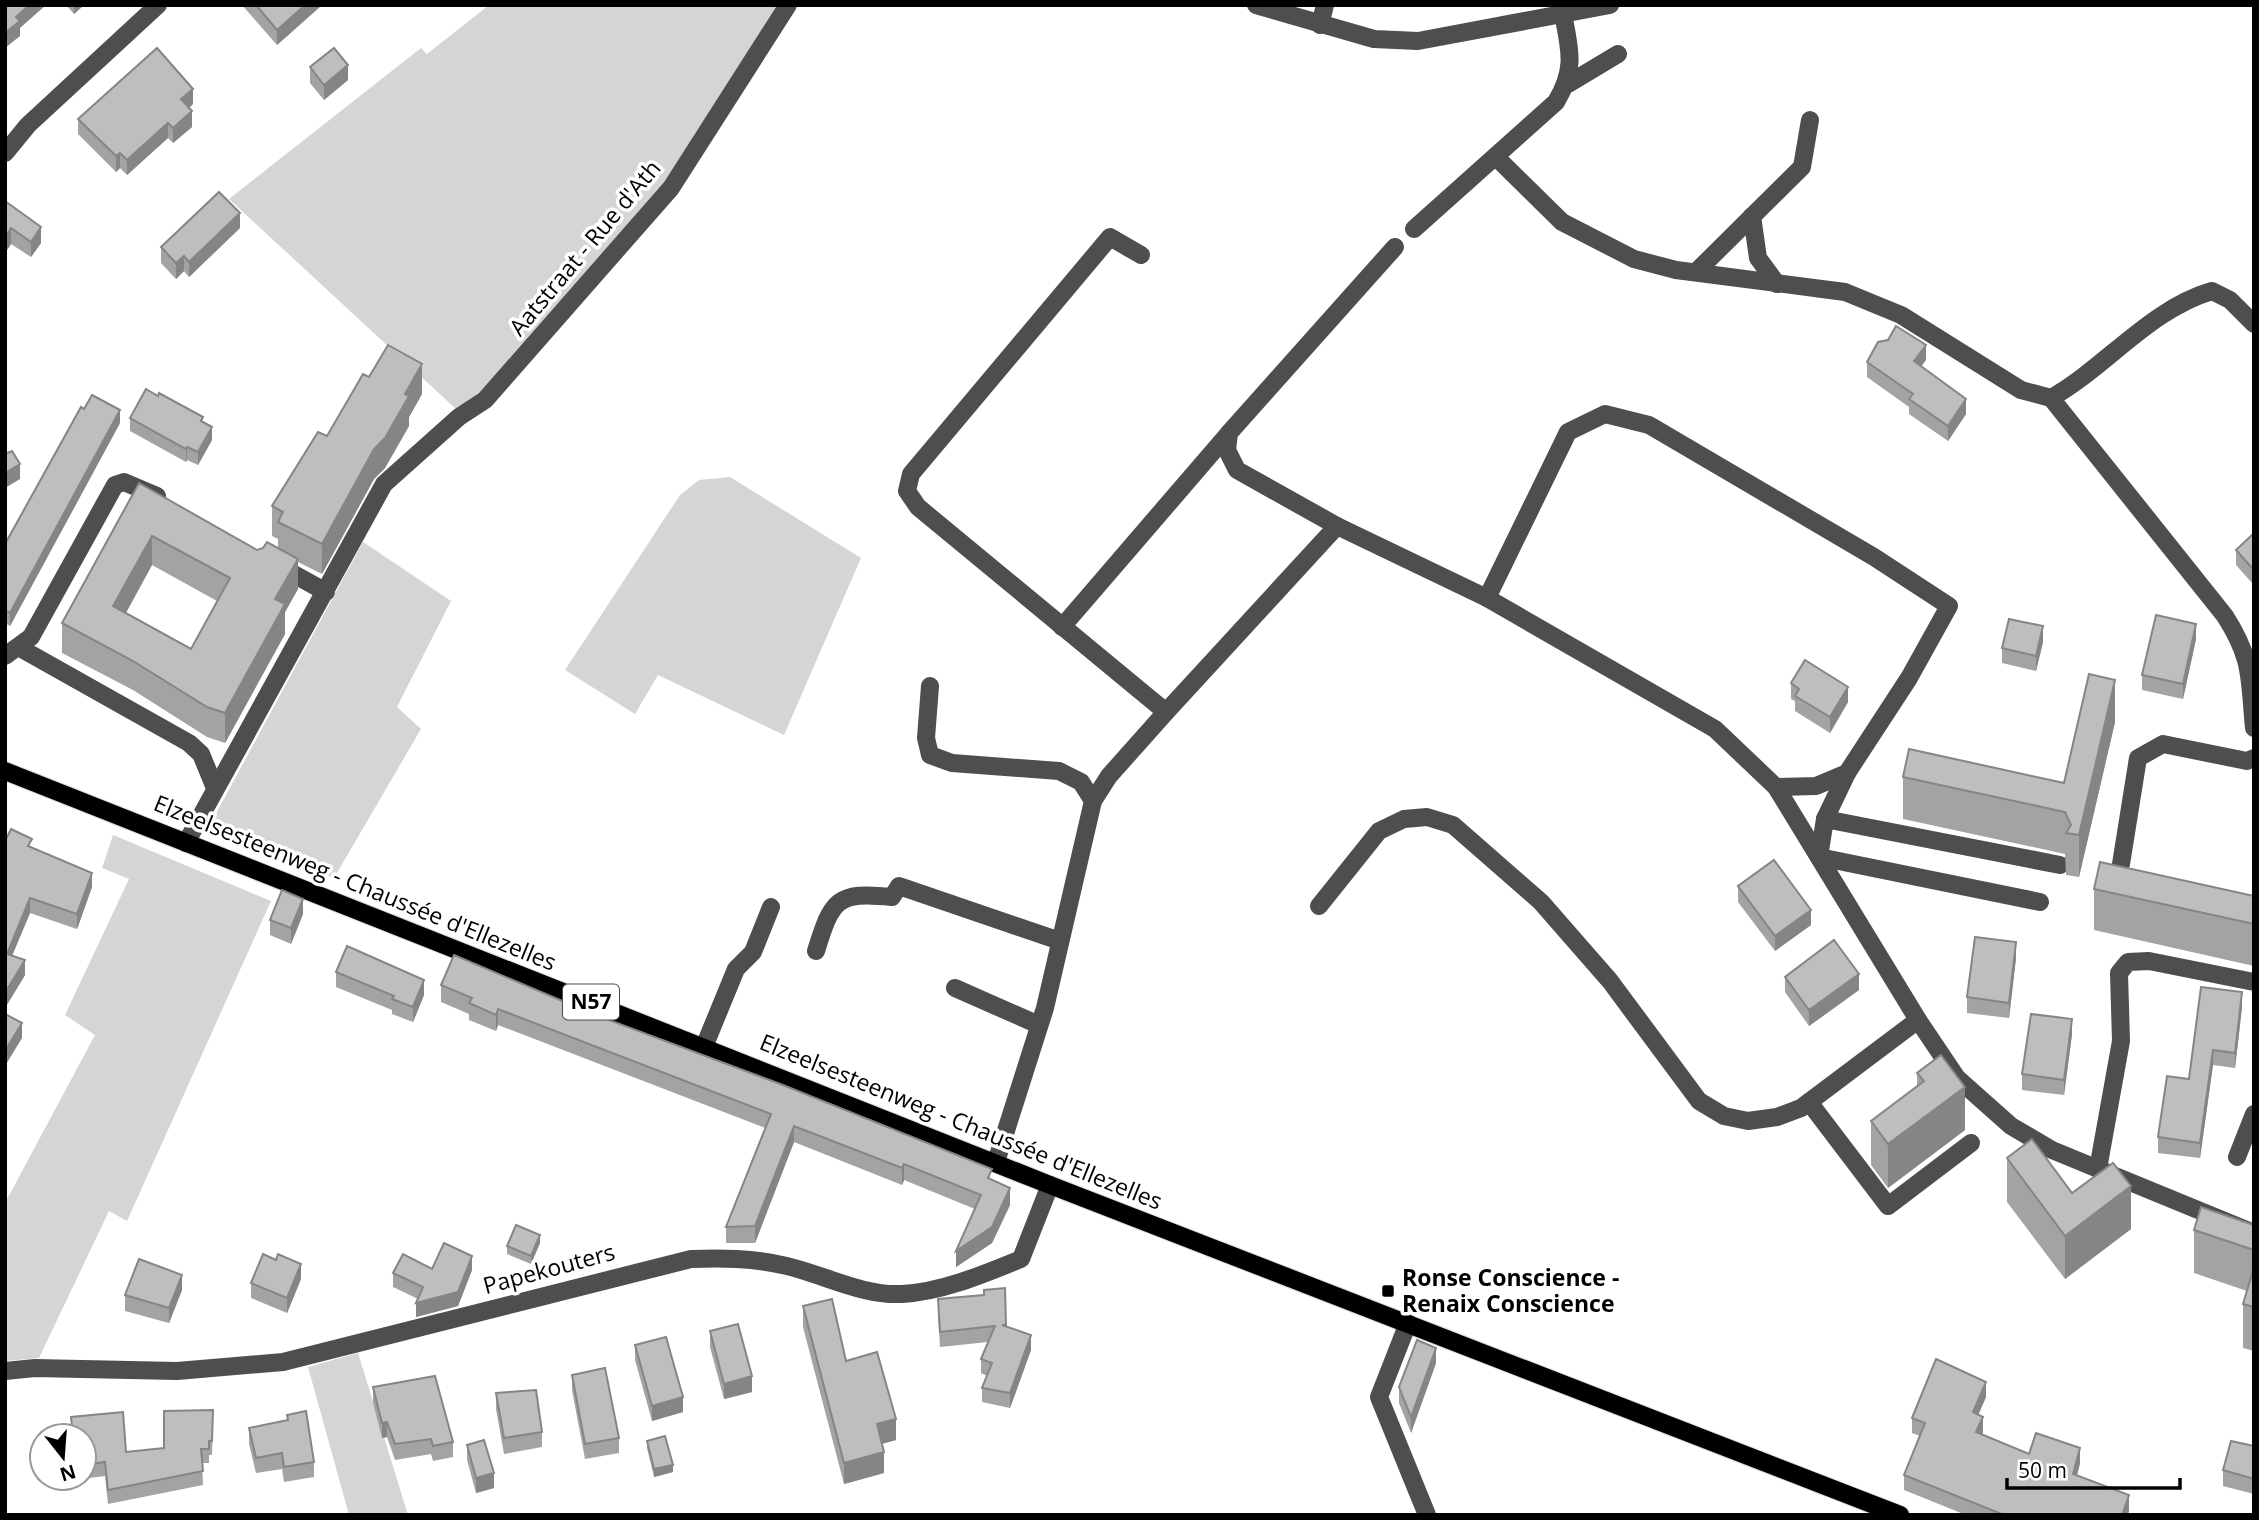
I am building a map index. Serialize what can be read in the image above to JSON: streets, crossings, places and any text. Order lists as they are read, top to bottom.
{
  "streets": {
    "main road": ["Elzeelsesteenweg - Chaussée d'Ellezelles", "N57"],
    "street": ["Aatstraat - Rue d'Ath", "Papekouters"]
  },
  "crossings": [
    ["Elzeelsesteenweg - Chaussée d'Ellezelles", "Papekouters"]
  ],
  "places": {
    "transit": ["Ronse Conscience - Renaix Conscience"]
  },
  "scale_bar": "50 m",
  "north": "bottom"
}
